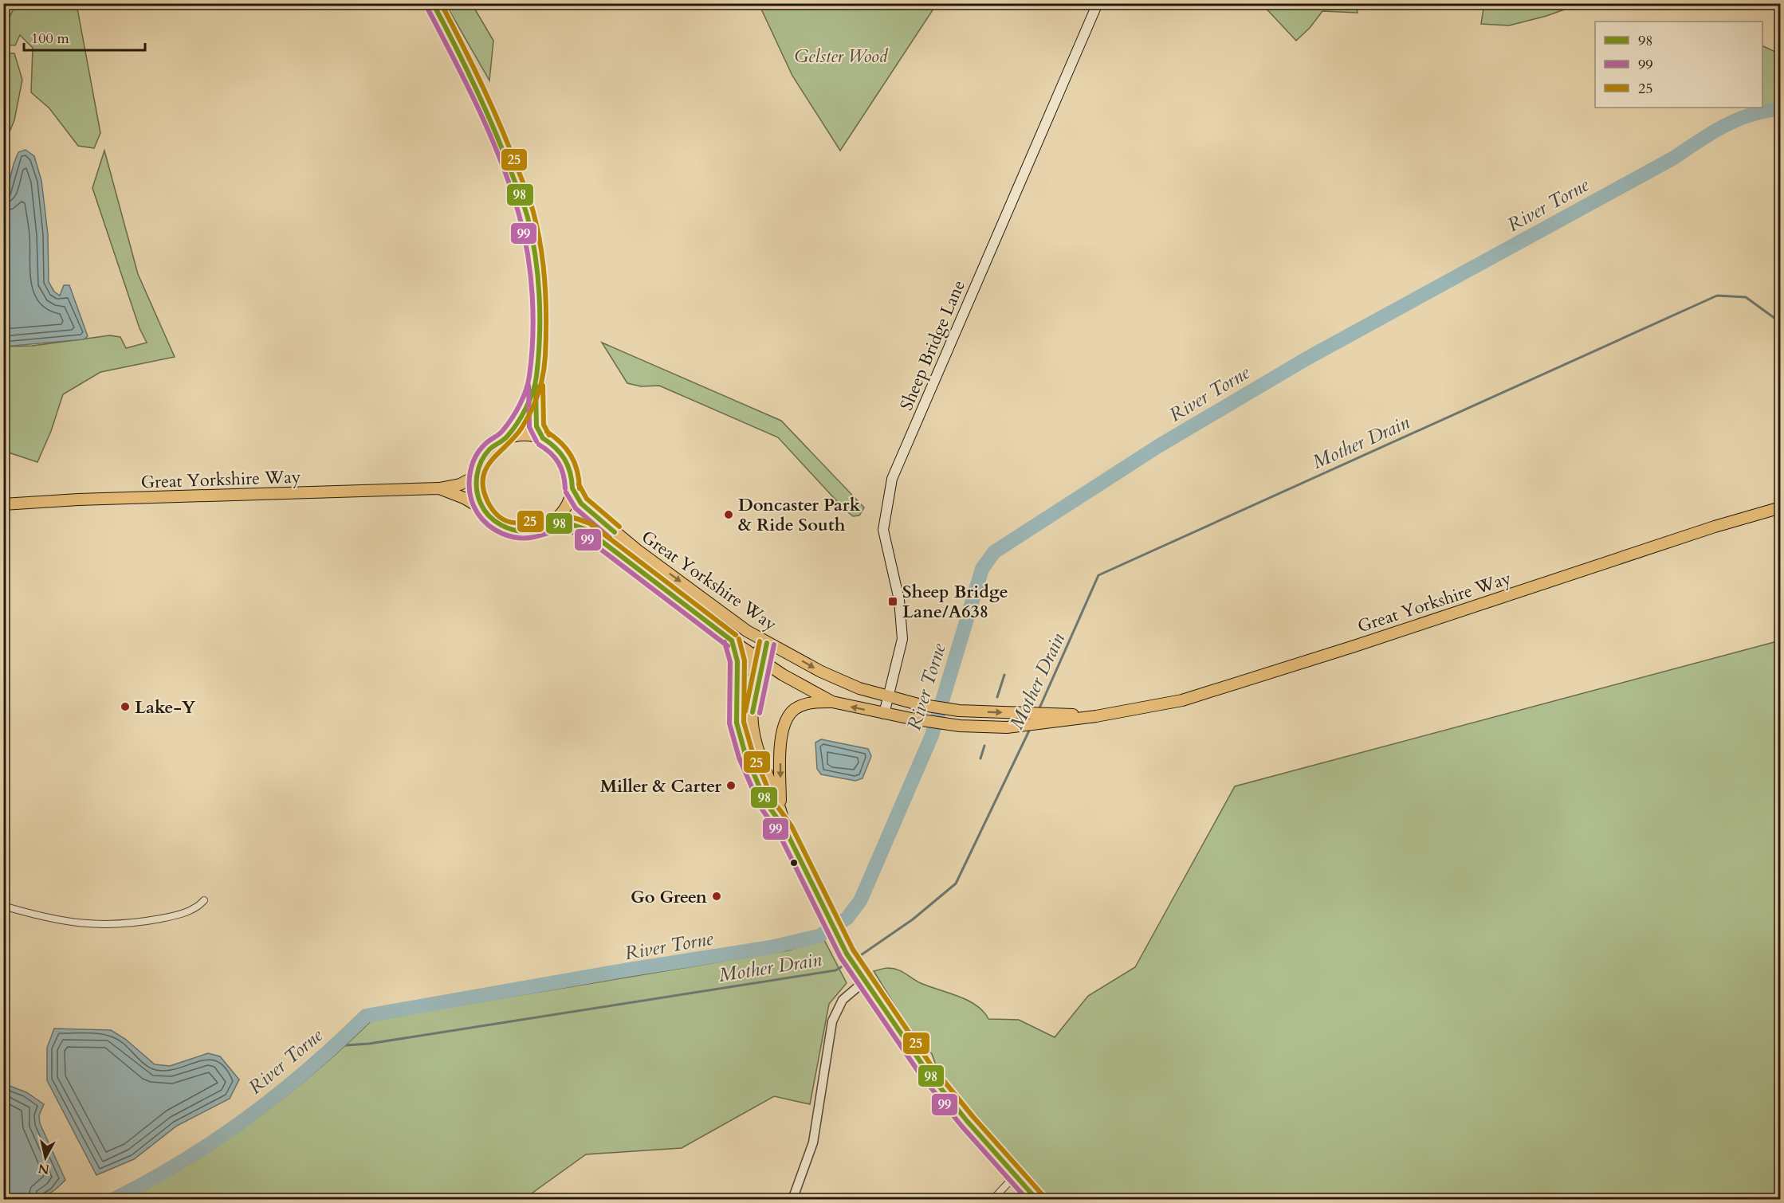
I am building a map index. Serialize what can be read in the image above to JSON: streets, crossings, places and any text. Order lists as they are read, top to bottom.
{
  "streets": {
    "highway": ["Great Yorkshire Way"],
    "main road": ["Sheep Bridge Lane"]
  },
  "crossings": [
    ["Sheep Bridge Lane", "Great Yorkshire Way"]
  ],
  "water": ["River Torne", "Mother Drain"],
  "parks": ["Gelster Wood"],
  "places": {
    "other": [
      "Doncaster Park & Ride South",
      "Lake-Y",
      "Miller & Carter",
      "Go Green"
    ],
    "transit": ["Sheep Bridge Lane/A638"]
  },
  "lines": ["transit line 98", "transit line 25", "transit line 99"],
  "legend": ["98", "99", "25"],
  "scale_bar": "100 m",
  "north": "bottom"
}
